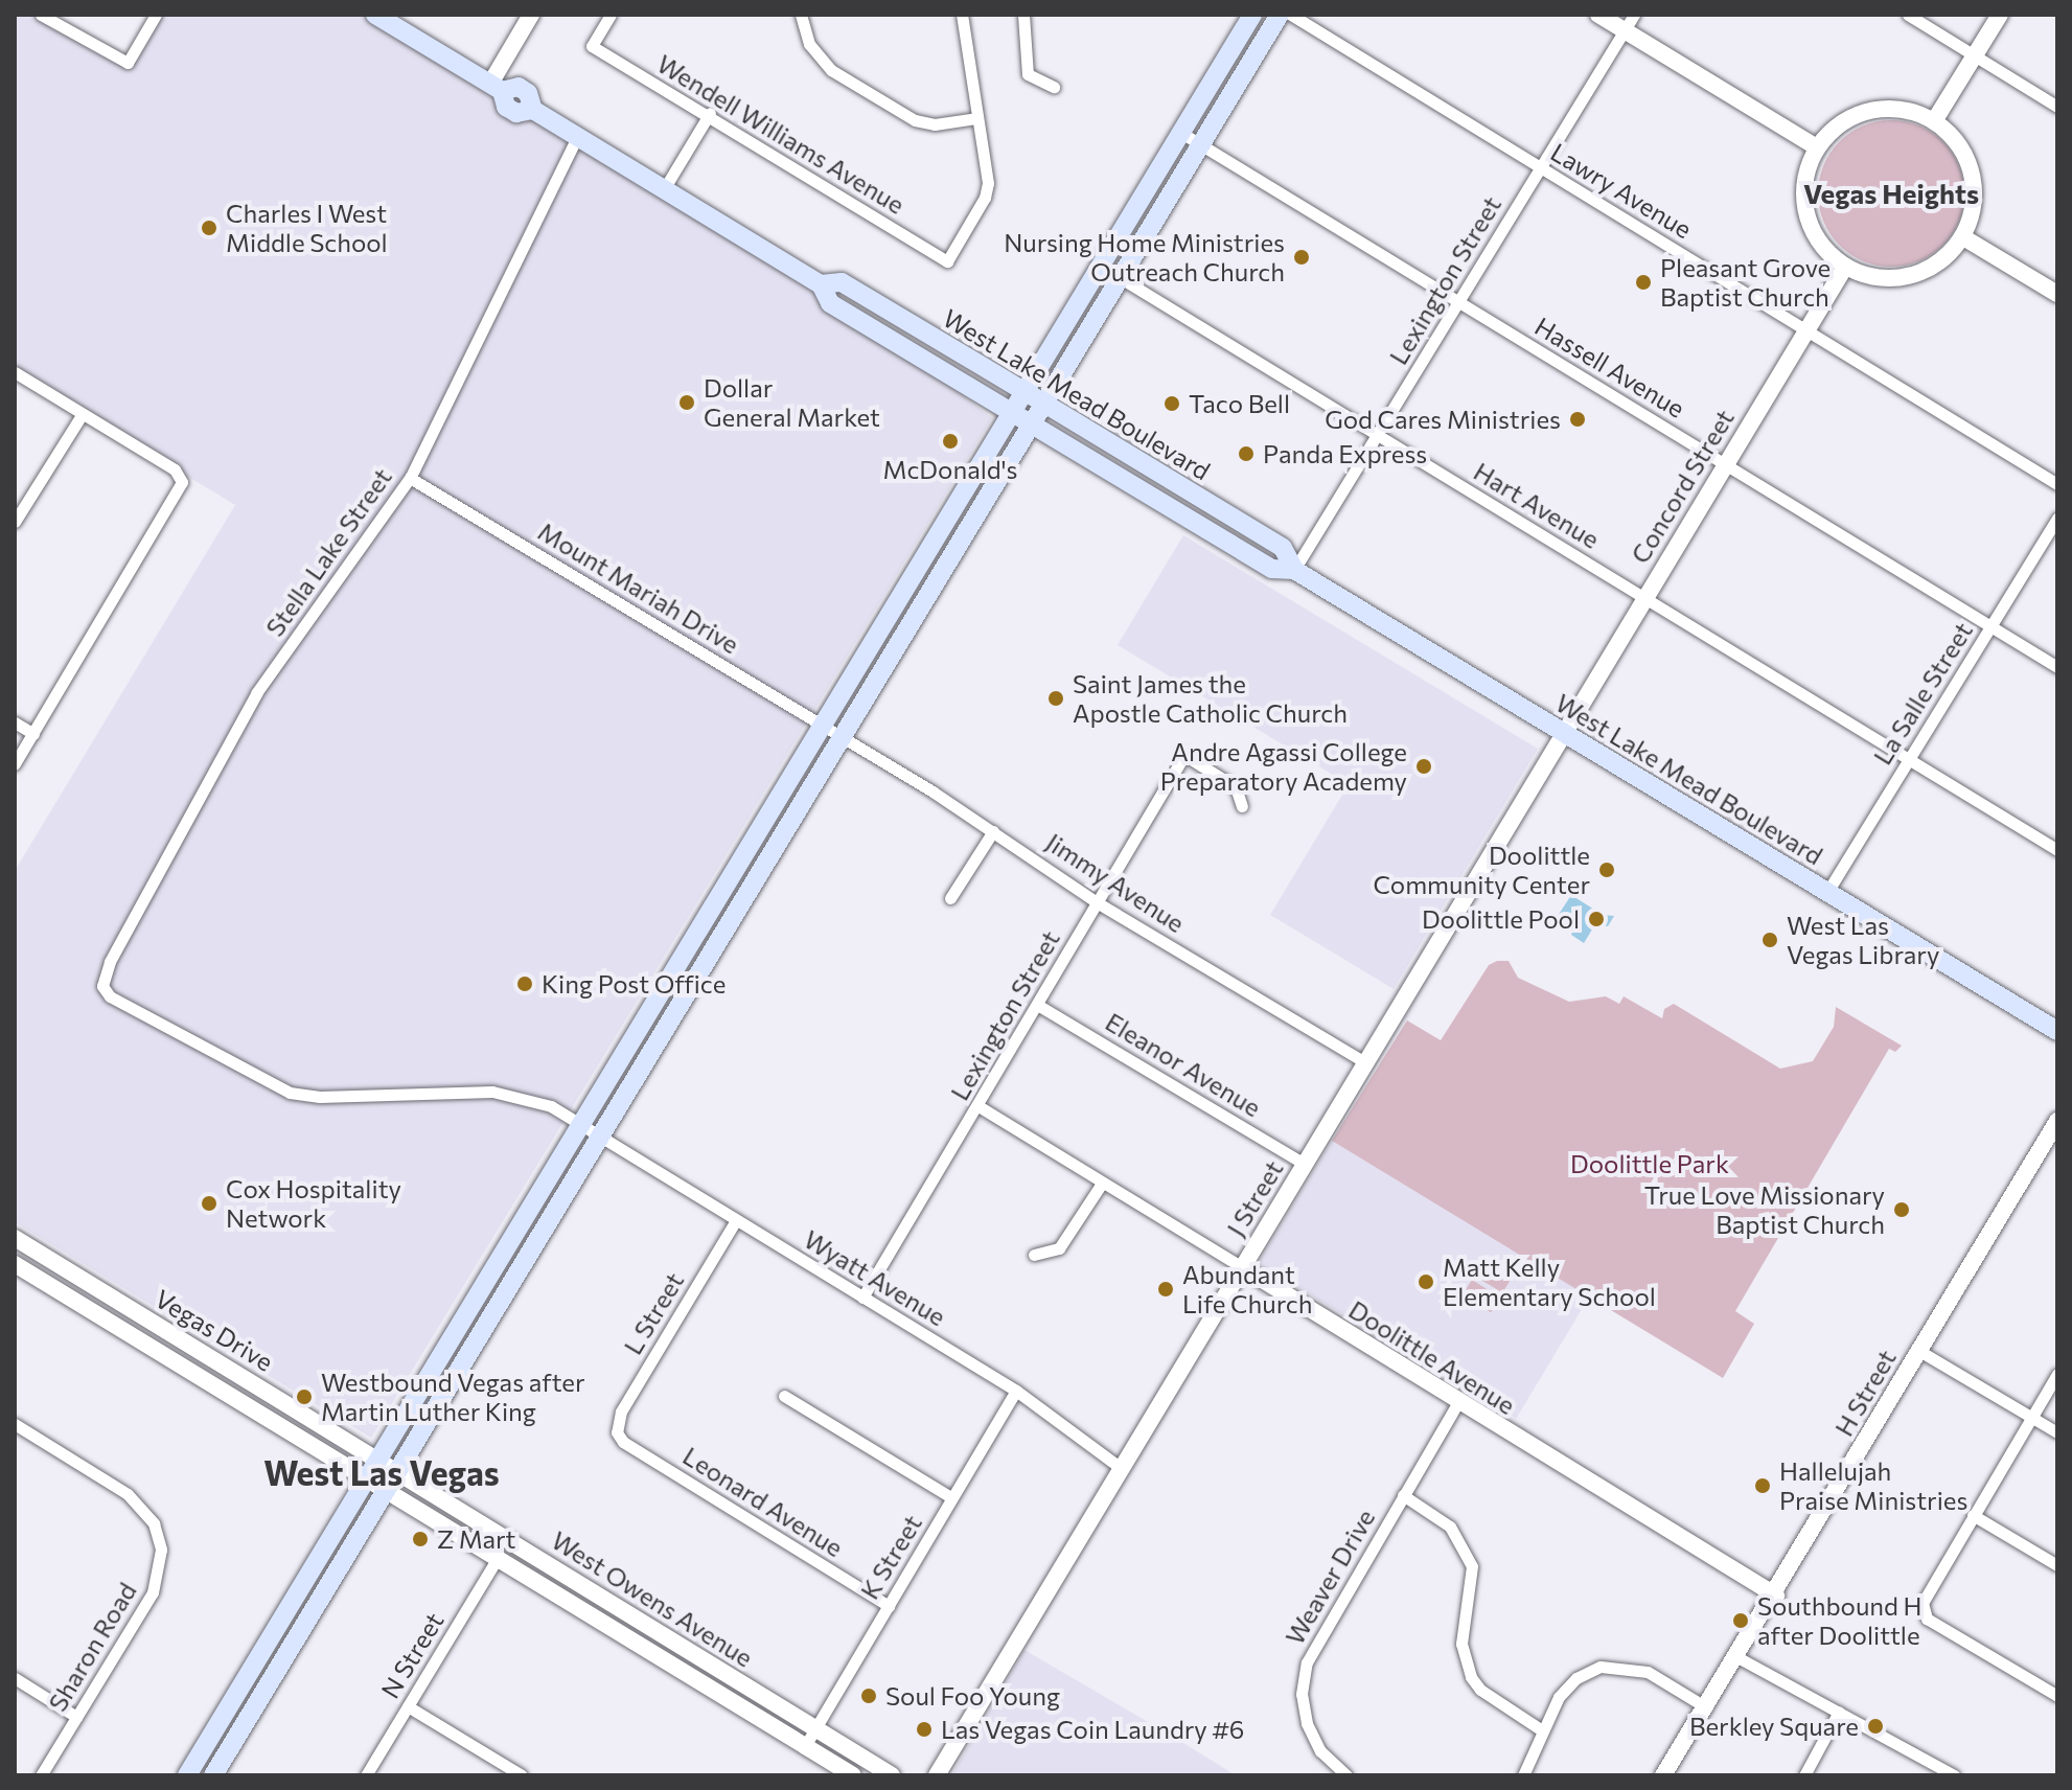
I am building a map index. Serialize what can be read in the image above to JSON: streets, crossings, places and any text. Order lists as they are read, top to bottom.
{
  "streets": {
    "main road": ["West Lake Mead Boulevard"],
    "street": [
      "Wendell Williams Avenue",
      "Lawry Avenue",
      "Lexington Street",
      "Hassell Avenue",
      "Concord Street",
      "Hart Avenue",
      "Stella Lake Street",
      "Mount Mariah Drive",
      "La Salle Street",
      "Jimmy Avenue",
      "Eleanor Avenue",
      "J Street",
      "Wyatt Avenue",
      "L Street",
      "Vegas Drive",
      "Doolittle Avenue",
      "H Street",
      "Leonard Avenue",
      "K Street",
      "Weaver Drive",
      "West Owens Avenue",
      "Sharon Road",
      "N Street"
    ]
  },
  "crossings": [
    ["Lawry Avenue", "Lexington Street"],
    ["Lawry Avenue", "Concord Street"],
    ["Lexington Street", "Hassell Avenue"],
    ["Lexington Street", "West Lake Mead Boulevard"],
    ["Lexington Street", "Hart Avenue"],
    ["Lexington Street", "Jimmy Avenue"],
    ["Lexington Street", "Eleanor Avenue"],
    ["Lexington Street", "Wyatt Avenue"],
    ["Lexington Street", "Doolittle Avenue"],
    ["Hassell Avenue", "Concord Street"],
    ["Hassell Avenue", "La Salle Street"],
    ["West Lake Mead Boulevard", "Concord Street"],
    ["West Lake Mead Boulevard", "Stella Lake Street"],
    ["West Lake Mead Boulevard", "La Salle Street"],
    ["West Lake Mead Boulevard", "J Street"],
    ["Concord Street", "Hart Avenue"],
    ["Concord Street", "J Street"],
    ["Hart Avenue", "La Salle Street"],
    ["Stella Lake Street", "Mount Mariah Drive"],
    ["Stella Lake Street", "Wyatt Avenue"],
    ["Mount Mariah Drive", "Jimmy Avenue"],
    ["Jimmy Avenue", "J Street"],
    ["Eleanor Avenue", "J Street"],
    ["J Street", "Wyatt Avenue"],
    ["J Street", "Doolittle Avenue"],
    ["Wyatt Avenue", "L Street"],
    ["Wyatt Avenue", "K Street"],
    ["L Street", "Leonard Avenue"],
    ["Vegas Drive", "West Owens Avenue"],
    ["Doolittle Avenue", "H Street"],
    ["Doolittle Avenue", "Weaver Drive"],
    ["Leonard Avenue", "K Street"],
    ["K Street", "West Owens Avenue"],
    ["West Owens Avenue", "N Street"]
  ],
  "districts": ["Vegas Heights", "West Las Vegas"],
  "parks": ["Doolittle Park"],
  "places": [
    "Charles I West Middle School",
    "Nursing Home Ministries Outreach Church",
    "Pleasant Grove Baptist Church",
    "Dollar General Market",
    "Taco Bell",
    "God Cares Ministries",
    "McDonald's",
    "Panda Express",
    "Saint James the Apostle Catholic Church",
    "Andre Agassi College Preparatory Academy",
    "Doolittle Community Center",
    "Doolittle Pool",
    "West Las Vegas Library",
    "King Post Office",
    "Cox Hospitality Network",
    "True Love Missionary Baptist Church",
    "Matt Kelly Elementary School",
    "Abundant Life Church",
    "Westbound Vegas after Martin Luther King",
    "Hallelujah Praise Ministries",
    "Z Mart",
    "Southbound H after Doolittle",
    "Soul Foo Young",
    "Berkley Square",
    "Las Vegas Coin Laundry #6"
  ]
}
